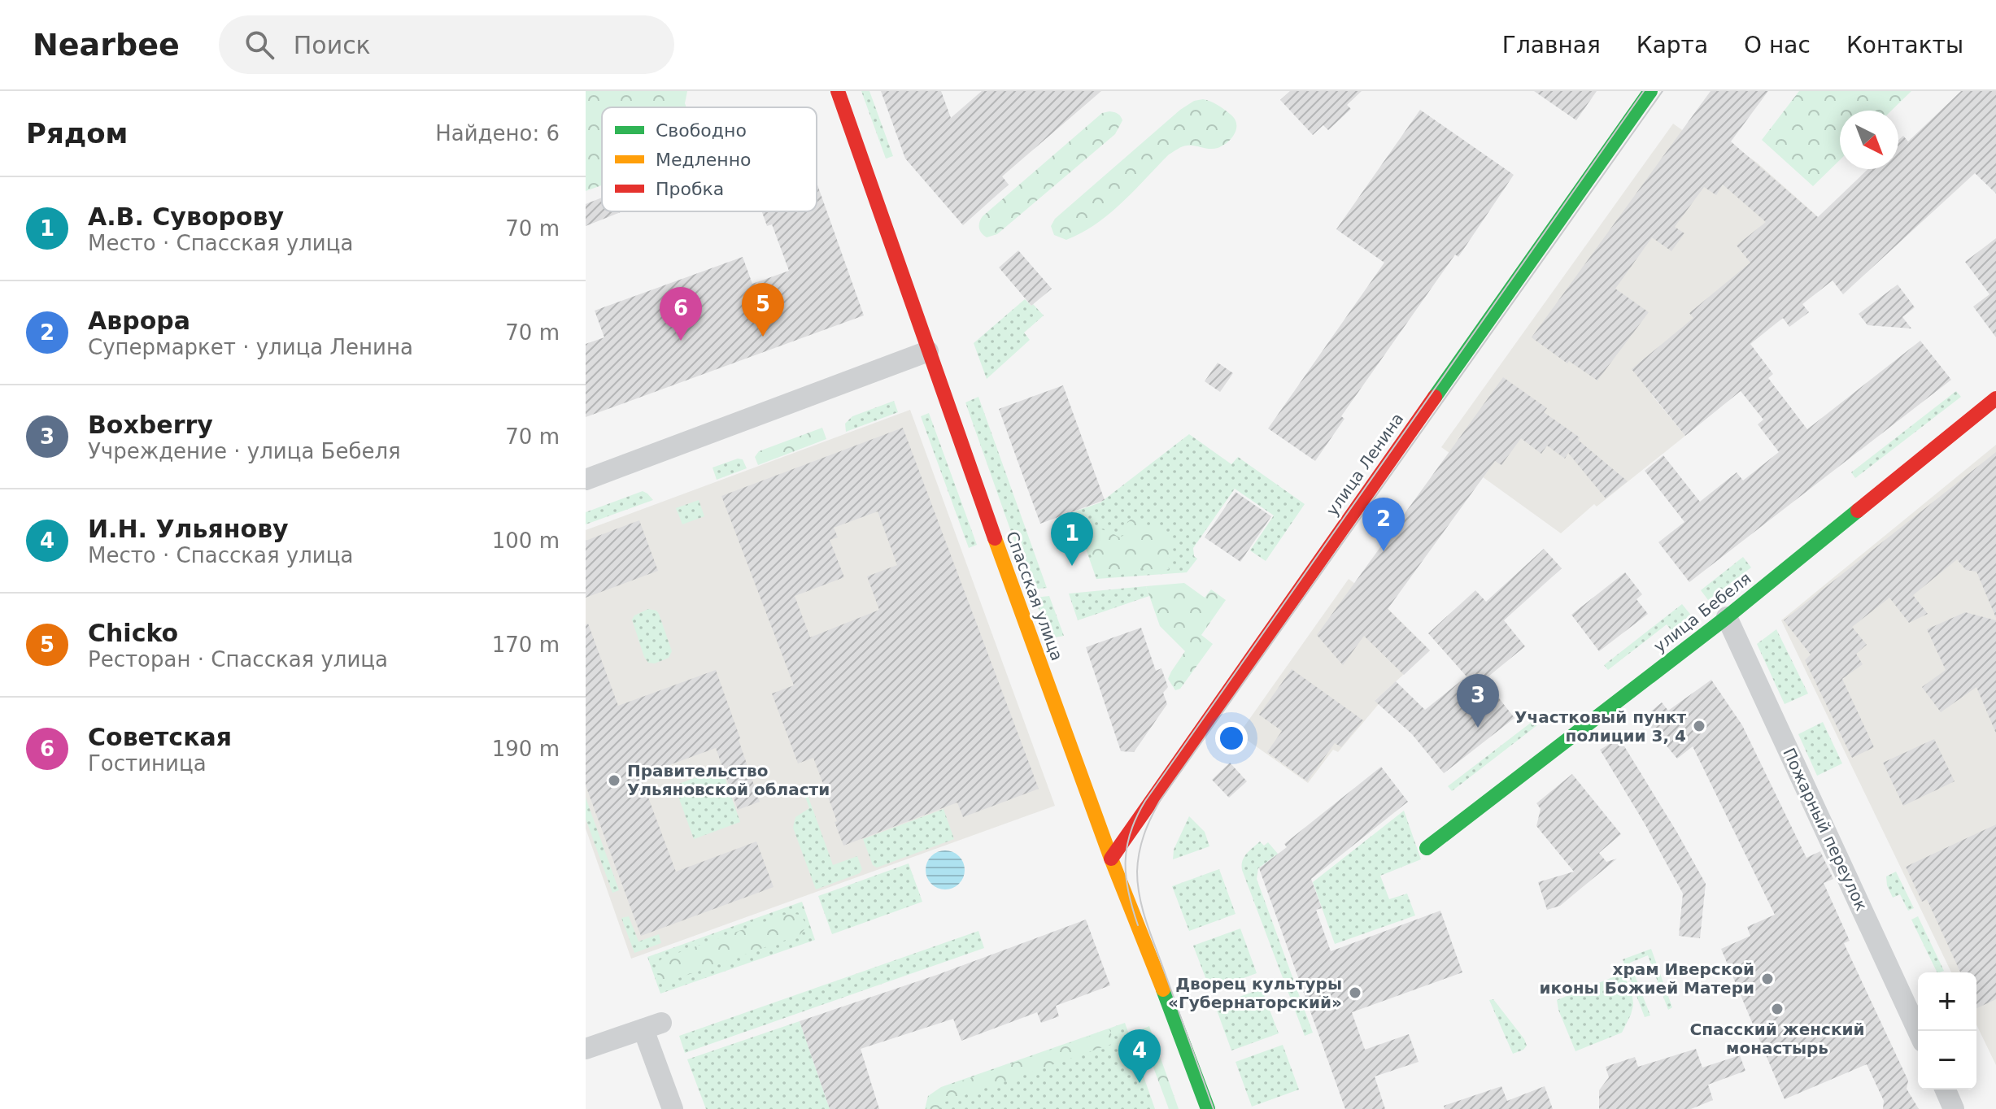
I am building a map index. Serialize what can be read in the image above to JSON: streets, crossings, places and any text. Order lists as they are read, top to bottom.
{
  "streets": {
    "street": [
      "улица Ленина",
      "Спасская улица",
      "улица Бебеля",
      "Пожарный переулок"
    ]
  },
  "crossings": [
    ["улица Ленина", "Спасская улица"],
    ["улица Бебеля", "Пожарный переулок"]
  ],
  "places": [
    "Участковый пункт полиции 3, 4",
    "Правительство Ульяновской области",
    "храм Иверской иконы Божией Матери",
    "Дворец культуры «Губернаторский»",
    "Спасский женский монастырь"
  ],
  "legend": ["Свободно", "Медленно", "Пробка"],
  "north": "bottom right",
  "page": {
    "header": "Nearbee",
    "search": "Поиск",
    "nav": [
      "Главная",
      "Карта",
      "О нас",
      "Контакты"
    ],
    "heading": ["Рядом", "Найдено: 6"],
    "list": [
      {
        "mark": "1",
        "name": "А.В. Суворову",
        "note": "Место · Спасская улица",
        "value": "70 m"
      },
      {
        "mark": "2",
        "name": "Аврора",
        "note": "Супермаркет · улица Ленина",
        "value": "70 m"
      },
      {
        "mark": "3",
        "name": "Boxberry",
        "note": "Учреждение · улица Бебеля",
        "value": "70 m"
      },
      {
        "mark": "4",
        "name": "И.Н. Ульянову",
        "note": "Место · Спасская улица",
        "value": "100 m"
      },
      {
        "mark": "5",
        "name": "Chicko",
        "note": "Ресторан · Спасская улица",
        "value": "170 m"
      },
      {
        "mark": "6",
        "name": "Советская",
        "note": "Гостиница",
        "value": "190 m"
      }
    ],
    "pins": [
      "5",
      "6",
      "2",
      "1",
      "3",
      "4"
    ],
    "map_buttons": ["+", "−"]
  }
}
